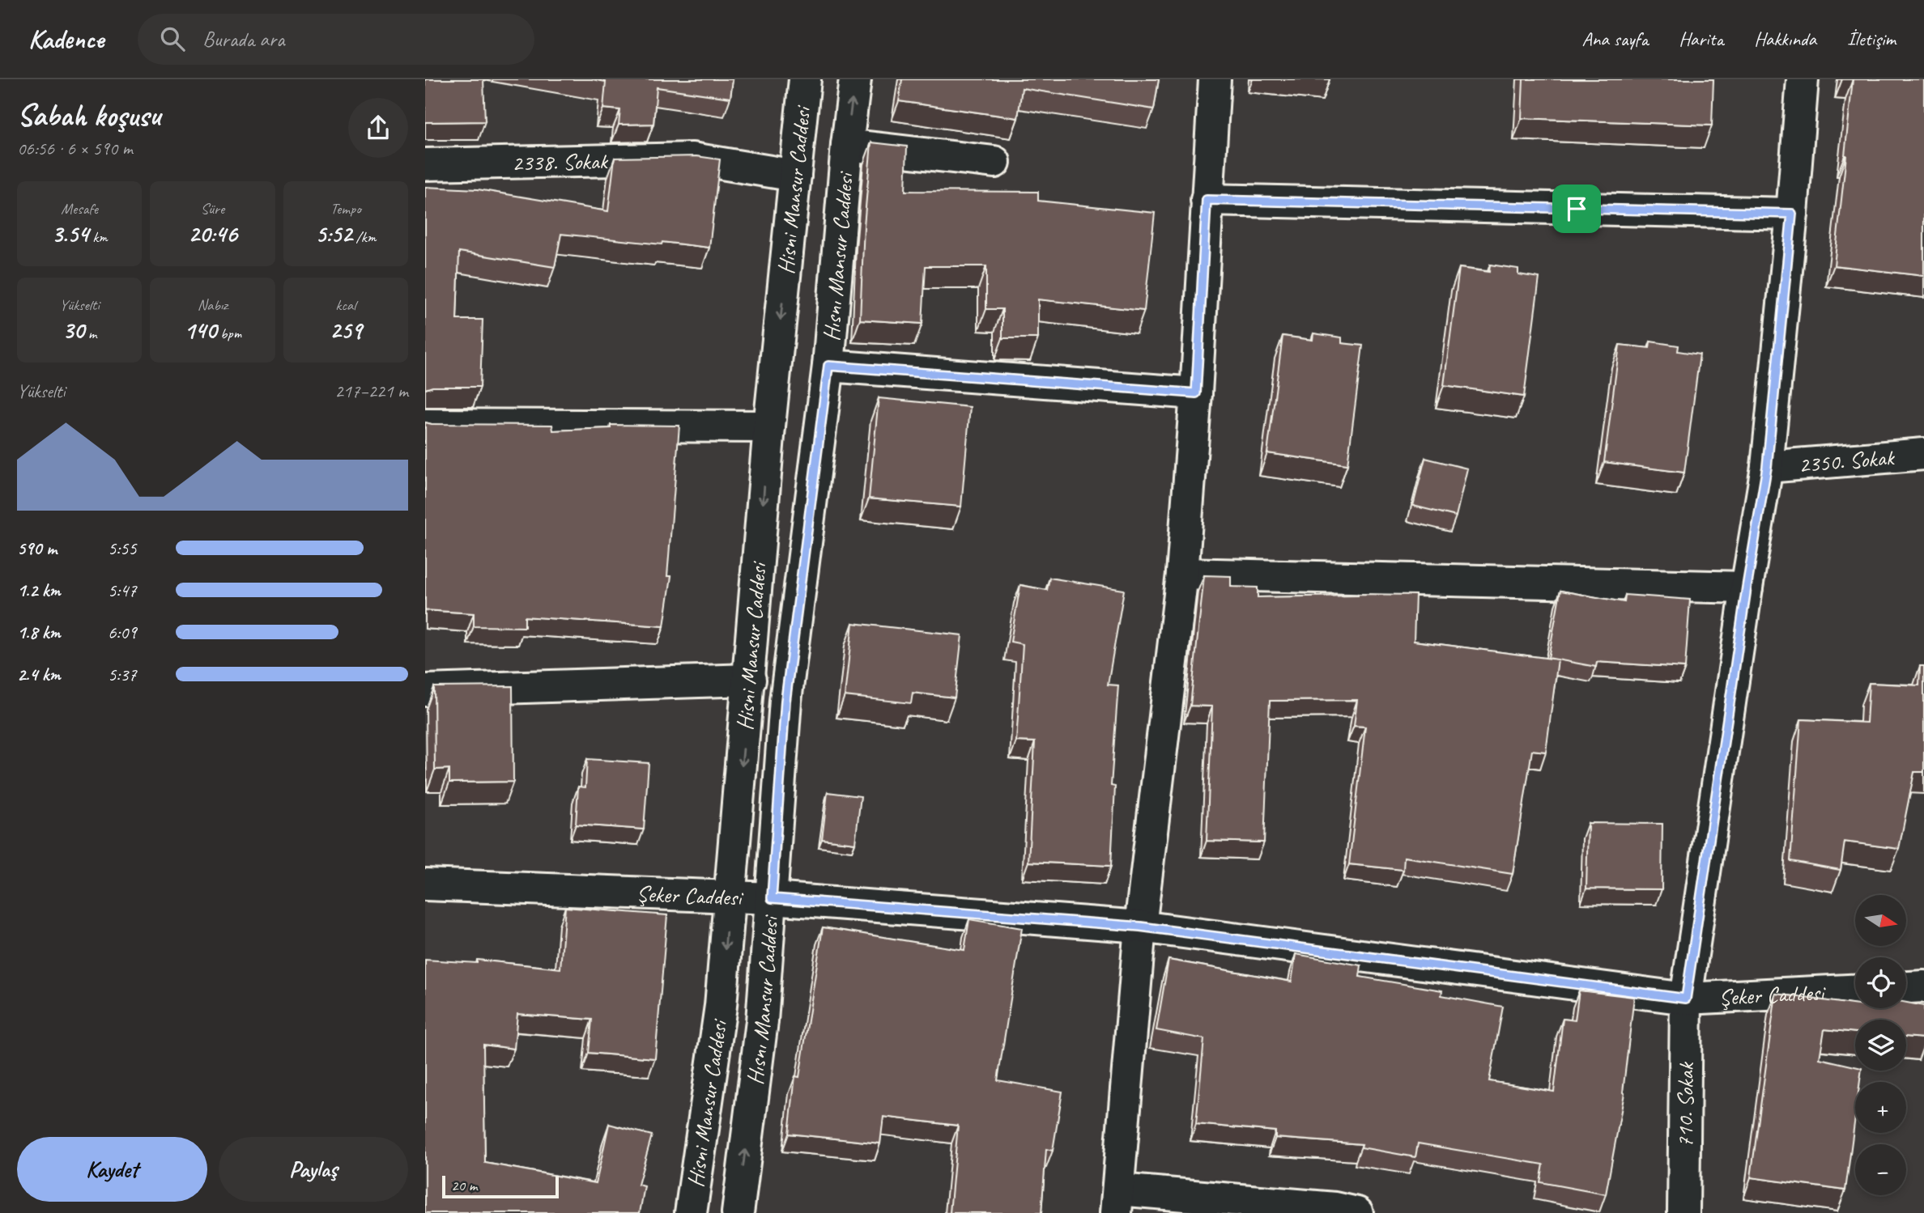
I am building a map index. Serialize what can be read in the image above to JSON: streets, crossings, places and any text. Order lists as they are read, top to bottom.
{
  "streets": {
    "street": [
      "2338. Sokak",
      "Hisni Mansur Caddesi",
      "Hısnı Mansur Caddesi",
      "2350. Sokak",
      "Şeker Caddesi",
      "710. Sokak"
    ]
  },
  "crossings": [
    ["2338. Sokak", "Hisni Mansur Caddesi"],
    ["Hisni Mansur Caddesi", "Şeker Caddesi"],
    ["Hısnı Mansur Caddesi", "Şeker Caddesi"],
    ["2350. Sokak", "710. Sokak"],
    ["Şeker Caddesi", "710. Sokak"]
  ],
  "one_way": ["Hisni Mansur Caddesi"],
  "scale_bar": "20 m",
  "north": "right",
  "page": {
    "header": "Kadence",
    "search": "Burada ara",
    "nav": [
      "Ana sayfa",
      "Harita",
      "Hakkında",
      "İletişim"
    ],
    "heading": ["Sabah koşusu", "06:56 · 6 × 590 m"],
    "stats": [
      ["Mesafe", "3.54 km"],
      ["Süre", "20:46"],
      ["Tempo", "5:52 /km"],
      ["Yükselti", "30 m"],
      ["Nabız", "140 bpm"],
      ["kcal", "259"]
    ],
    "chart": ["Yükselti", "217–221 m"],
    "list": [
      {
        "name": "590 m",
        "note": "5:55"
      },
      {
        "name": "1.2 km",
        "note": "5:47"
      },
      {
        "name": "1.8 km",
        "note": "6:09"
      },
      {
        "name": "2.4 km",
        "note": "5:37"
      }
    ],
    "map_buttons": ["+", "−"],
    "buttons": ["Kaydet", "Paylaş"],
    "scale": "20 m"
  }
}
